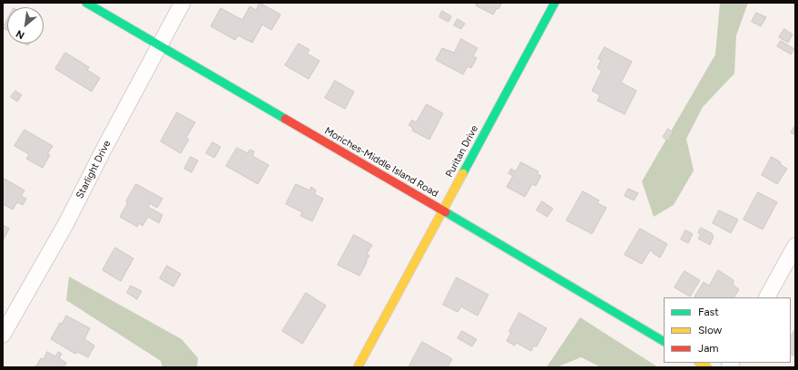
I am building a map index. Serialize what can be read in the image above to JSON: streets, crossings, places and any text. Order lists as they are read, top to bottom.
{
  "streets": {
    "main road": ["Puritan Drive", "Moriches-Middle Island Road"],
    "street": ["Starlight Drive"]
  },
  "crossings": [
    ["Puritan Drive", "Moriches-Middle Island Road"],
    ["Moriches-Middle Island Road", "Starlight Drive"]
  ],
  "legend": ["Fast", "Slow", "Jam"],
  "north": "bottom left"
}
